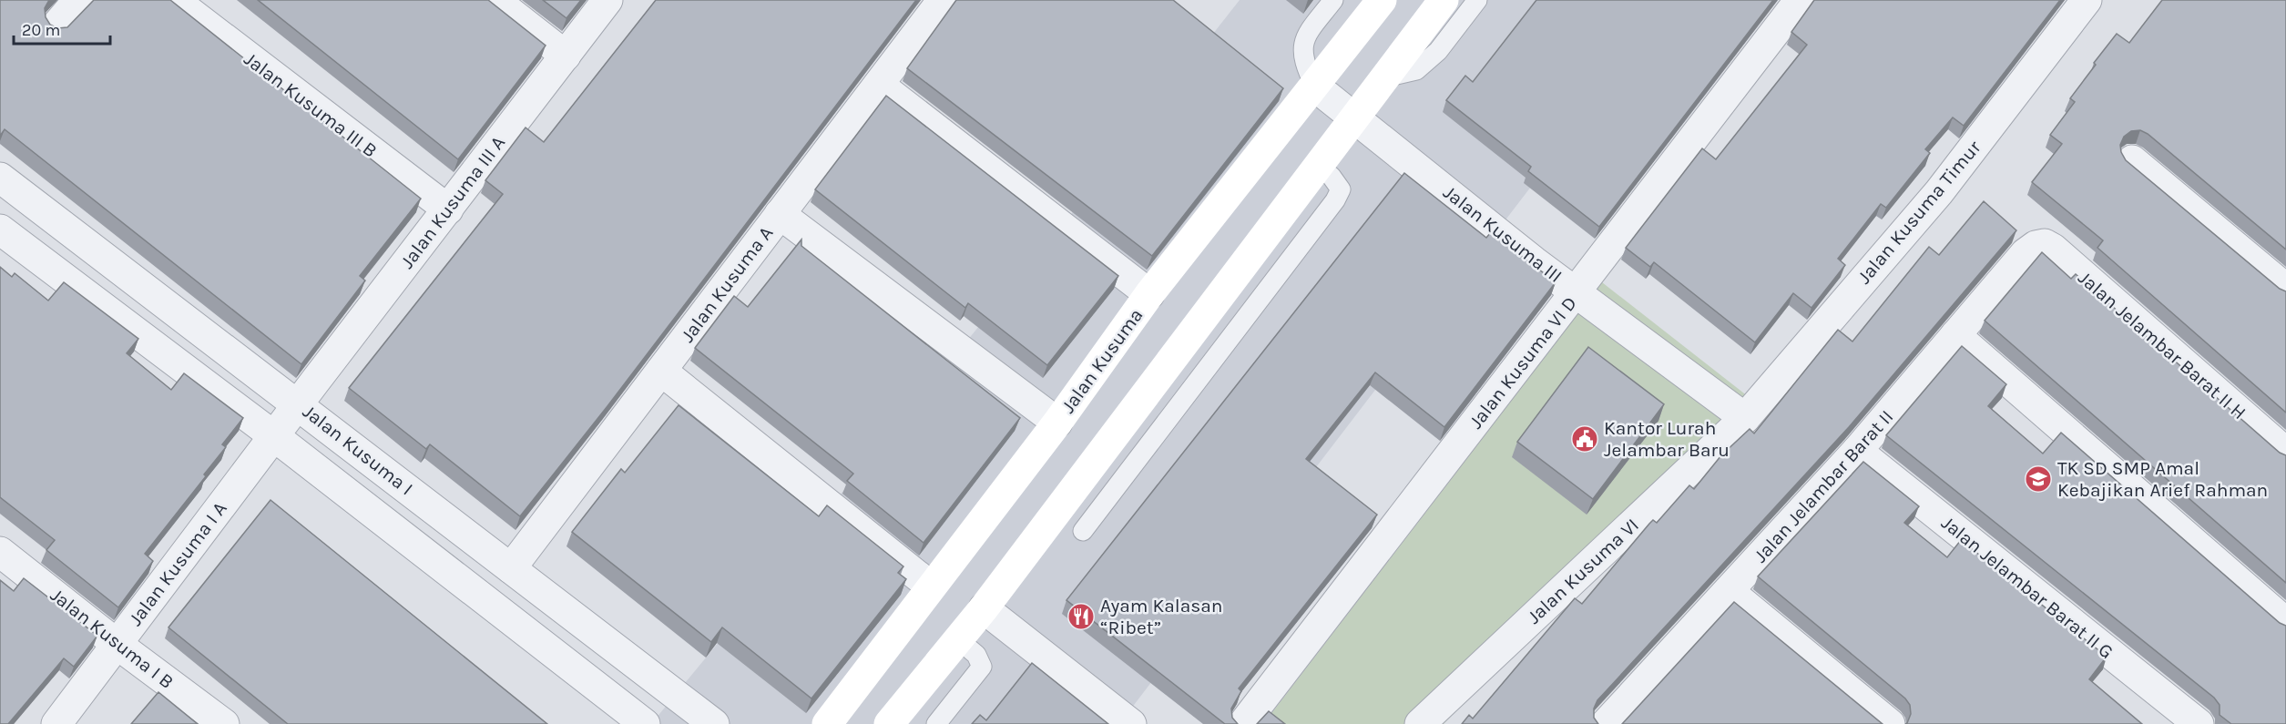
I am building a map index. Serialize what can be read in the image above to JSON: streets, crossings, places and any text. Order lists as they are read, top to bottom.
{
  "streets": {
    "street": [
      "Jalan Kusuma III B",
      "Jalan Kusuma III A",
      "Jalan Kusuma Timur",
      "Jalan Kusuma III",
      "Jalan Kusuma A",
      "Jalan Jelambar Barat II H",
      "Jalan Kusuma",
      "Jalan Kusuma VI D",
      "Jalan Kusuma I",
      "Jalan Jelambar Barat II",
      "Jalan Kusuma I A",
      "Jalan Kusuma VI",
      "Jalan Jelambar Barat II G",
      "Jalan Kusuma I B"
    ]
  },
  "crossings": [
    ["Jalan Kusuma III B", "Jalan Kusuma III A"],
    ["Jalan Kusuma III A", "Jalan Kusuma I"],
    ["Jalan Kusuma III A", "Jalan Kusuma I A"],
    ["Jalan Kusuma Timur", "Jalan Kusuma III"],
    ["Jalan Kusuma Timur", "Jalan Kusuma VI"],
    ["Jalan Kusuma III", "Jalan Kusuma"],
    ["Jalan Kusuma III", "Jalan Kusuma VI D"],
    ["Jalan Kusuma III", "Jalan Kusuma VI"],
    ["Jalan Kusuma A", "Jalan Kusuma I"],
    ["Jalan Jelambar Barat II H", "Jalan Jelambar Barat II"],
    ["Jalan Kusuma I", "Jalan Kusuma I A"],
    ["Jalan Jelambar Barat II", "Jalan Jelambar Barat II G"],
    ["Jalan Kusuma I A", "Jalan Kusuma I B"]
  ],
  "places": {
    "public building": ["Kantor Lurah Jelambar Baru"],
    "school or university": ["TK SD SMP Amal Kebajikan Arief Rahman"],
    "restaurant": ["Ayam Kalasan “Ribet”"]
  },
  "scale_bar": "20 m"
}
